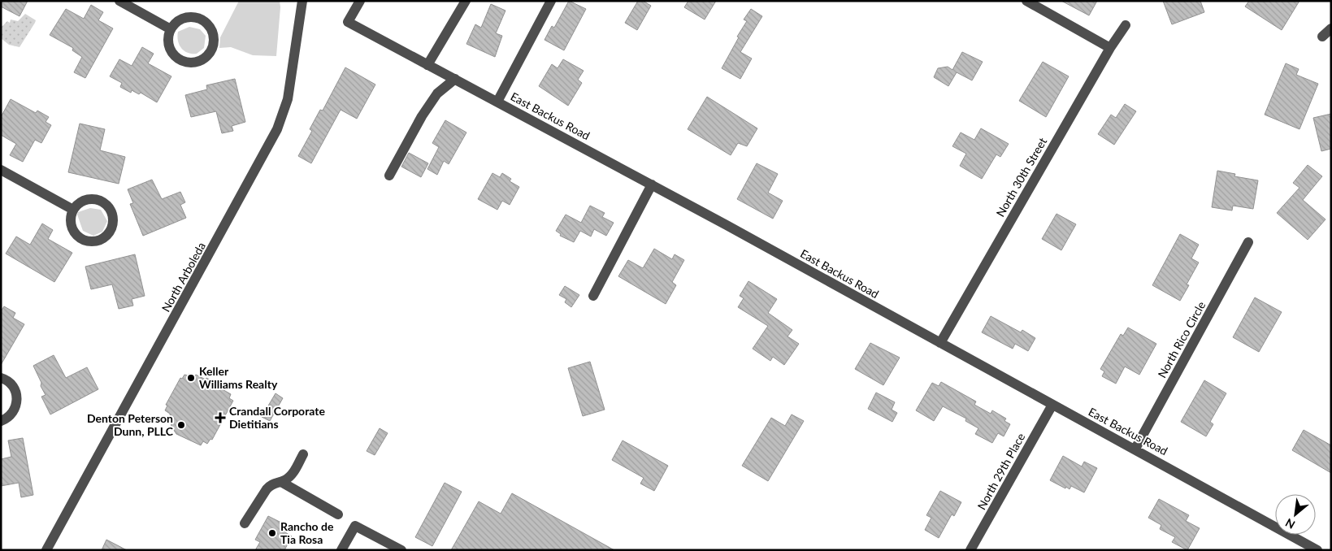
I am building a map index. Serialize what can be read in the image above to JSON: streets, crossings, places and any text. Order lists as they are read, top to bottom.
{
  "streets": {
    "street": [
      "East Backus Road",
      "North 30th Street",
      "North Arboleda",
      "North Rico Circle",
      "North 29th Place"
    ]
  },
  "crossings": [
    ["East Backus Road", "North 30th Street"],
    ["East Backus Road", "North Rico Circle"],
    ["East Backus Road", "North 29th Place"]
  ],
  "places": {
    "other": ["Keller Williams Realty", "Denton Peterson Dunn, PLLC", "Rancho de Tia Rosa"],
    "health": ["Crandall Corporate Dietitians"]
  },
  "north": "bottom left"
}
